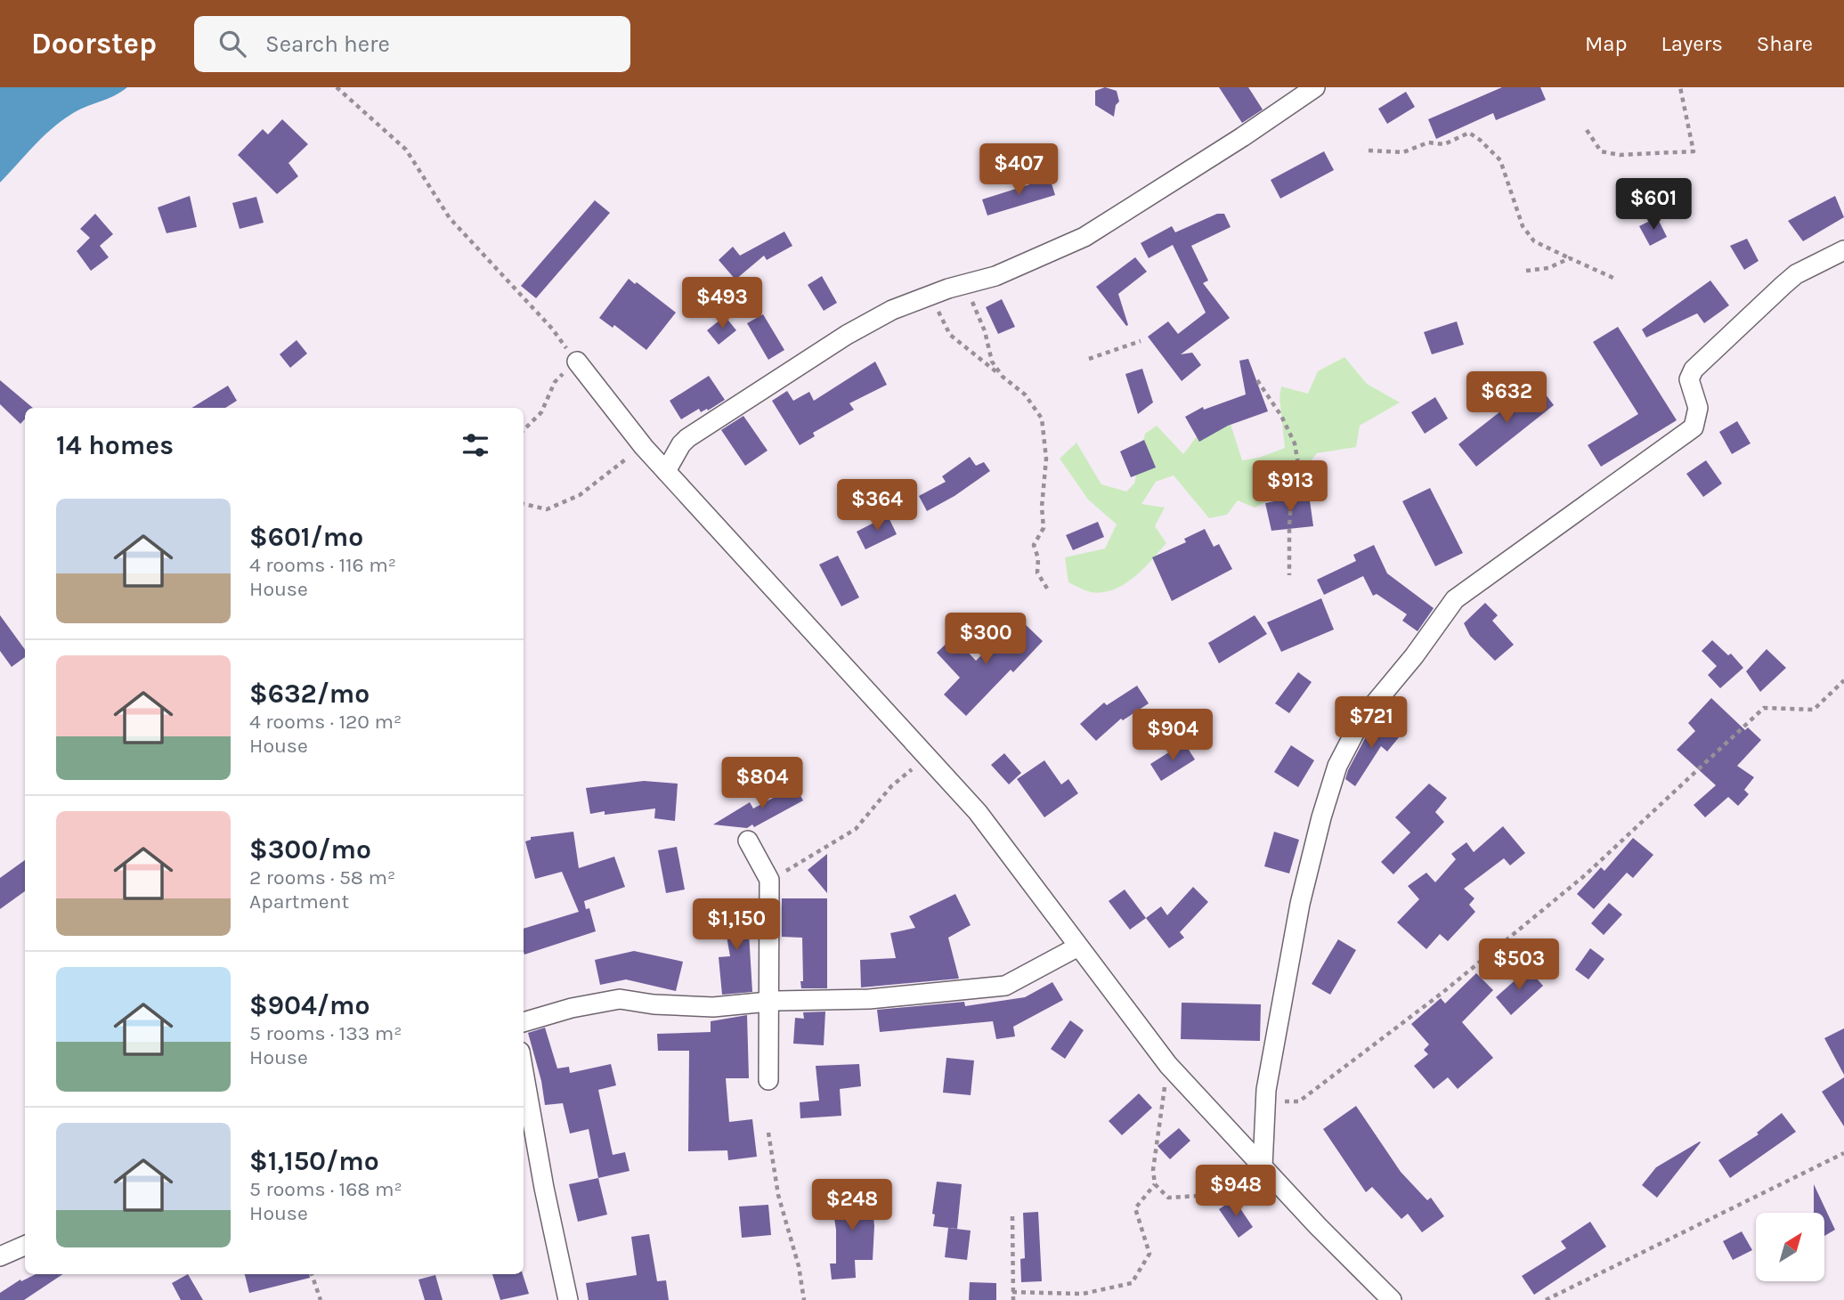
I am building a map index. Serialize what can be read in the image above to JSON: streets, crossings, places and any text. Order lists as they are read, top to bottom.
{
  "north": "top right",
  "page": {
    "header": "Doorstep",
    "search": "Search here",
    "nav": ["Map", "Layers", "Share"],
    "price": [
      "$407",
      "$601",
      "$493",
      "$632",
      "$913",
      "$364",
      "$300",
      "$721",
      "$904",
      "$804",
      "$1,150",
      "$503",
      "$948",
      "$248"
    ],
    "heading": "14 homes",
    "list": [
      {
        "name": "$601/mo",
        "note": "4 rooms · 116 m² · House"
      },
      {
        "name": "$632/mo",
        "note": "4 rooms · 120 m² · House"
      },
      {
        "name": "$300/mo",
        "note": "2 rooms · 58 m² · Apartment"
      },
      {
        "name": "$904/mo",
        "note": "5 rooms · 133 m² · House"
      },
      {
        "name": "$1,150/mo",
        "note": "5 rooms · 168 m² · House"
      }
    ]
  }
}
